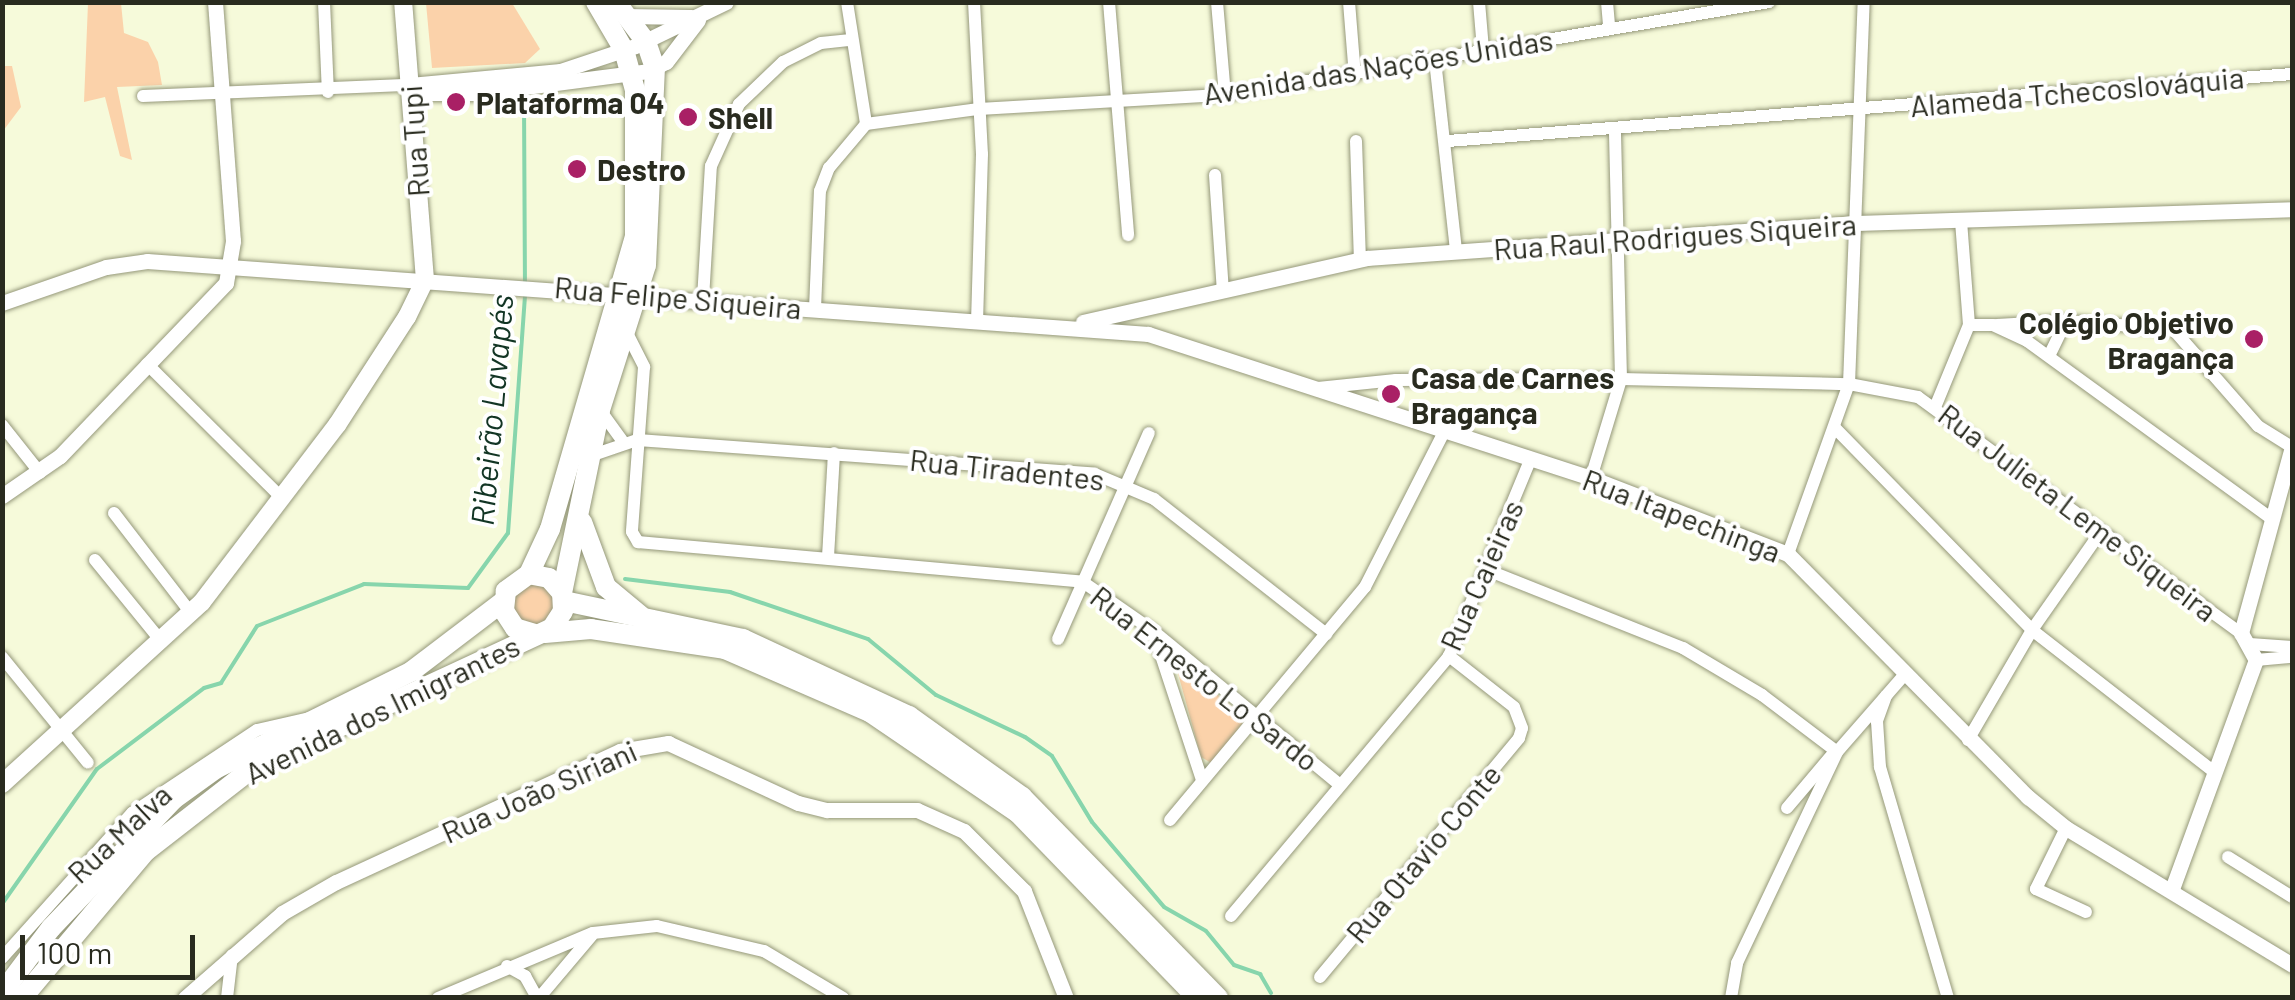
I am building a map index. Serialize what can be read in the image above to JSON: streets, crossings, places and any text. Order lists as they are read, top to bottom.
{
  "streets": {
    "main road": ["Rua Tupi", "Avenida dos Imigrantes"],
    "street": [
      "Avenida das Nações Unidas",
      "Alameda Tchecoslováquia",
      "Rua Raul Rodrigues Siqueira",
      "Rua Felipe Siqueira",
      "Rua Tiradentes",
      "Rua Julieta Leme Siqueira",
      "Rua Itapechinga",
      "Rua Caieiras",
      "Rua Ernesto Lo Sardo",
      "Rua João Siriani",
      "Rua Malva",
      "Rua Otavio Conte"
    ]
  },
  "crossings": [
    ["Rua Tupi", "Rua Felipe Siqueira"],
    ["Rua Raul Rodrigues Siqueira", "Rua Felipe Siqueira"],
    ["Rua Raul Rodrigues Siqueira", "Rua Itapechinga"],
    ["Rua Felipe Siqueira", "Rua Itapechinga"],
    ["Rua Felipe Siqueira", "Avenida dos Imigrantes"],
    ["Rua Tiradentes", "Rua Ernesto Lo Sardo"],
    ["Rua Julieta Leme Siqueira", "Rua Itapechinga"],
    ["Rua Itapechinga", "Rua Caieiras"],
    ["Rua Caieiras", "Rua Ernesto Lo Sardo"],
    ["Rua Caieiras", "Rua Otavio Conte"],
    ["Avenida dos Imigrantes", "Rua Malva"]
  ],
  "water": ["Ribeirão Lavapés"],
  "places": [
    "Plataforma 04",
    "Shell",
    "Destro",
    "Colégio Objetivo Bragança",
    "Casa de Carnes Bragança"
  ],
  "scale_bar": "100 m"
}
